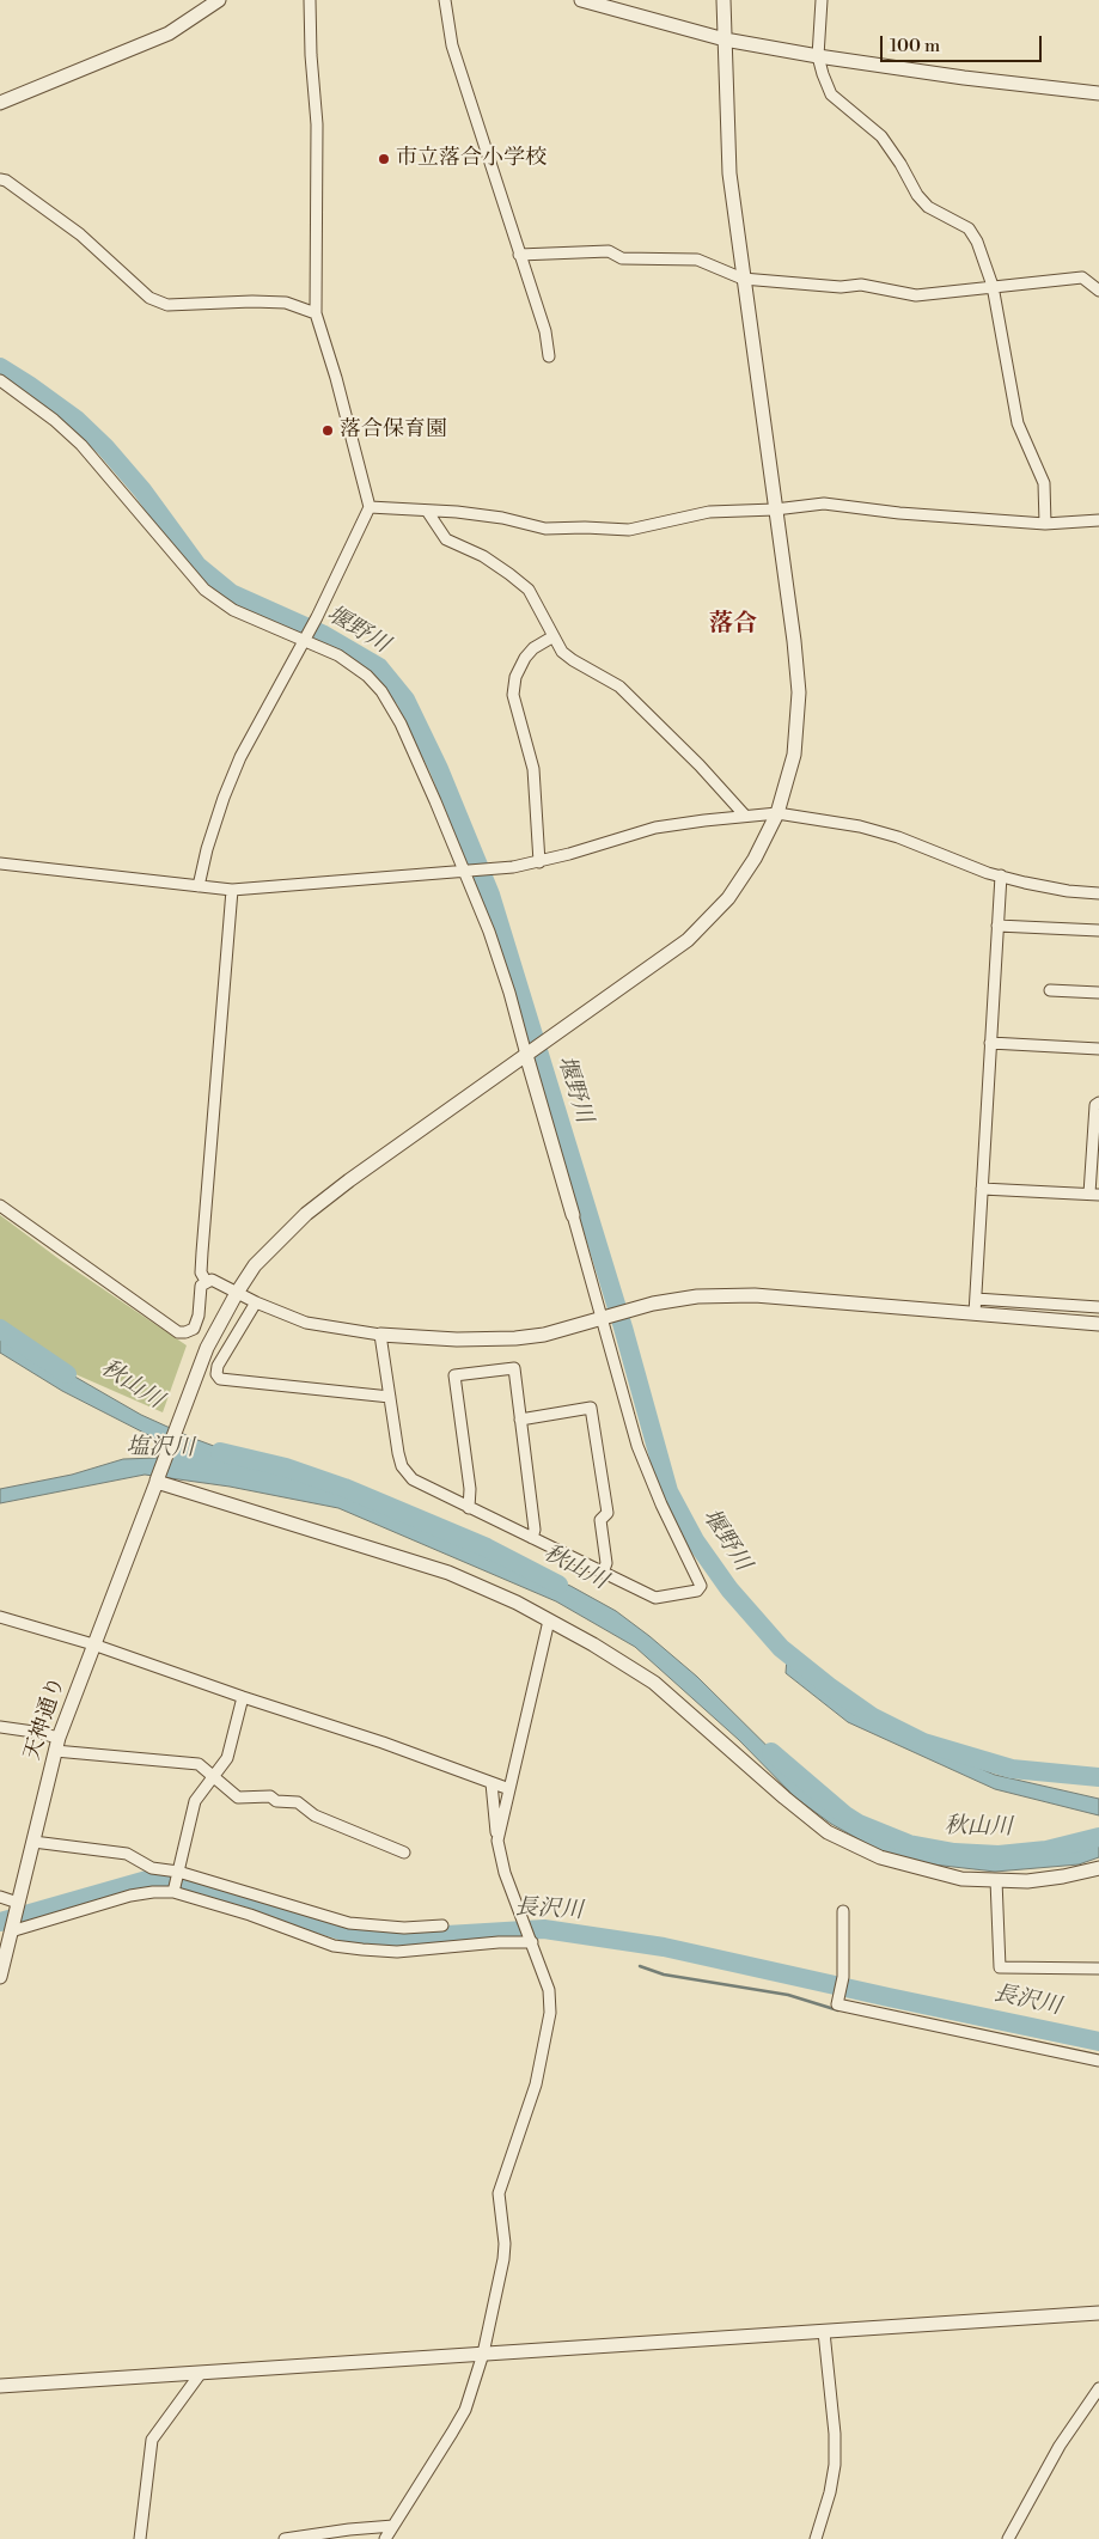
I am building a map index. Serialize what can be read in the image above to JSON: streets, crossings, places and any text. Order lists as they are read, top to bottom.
{
  "streets": {
    "street": ["天神通り"]
  },
  "districts": ["落合"],
  "water": [
    "堰野川",
    "秋山川",
    "塩沢川",
    "長沢川"
  ],
  "places": ["市立落合小学校", "落合保育園"],
  "scale_bar": "100 m"
}
